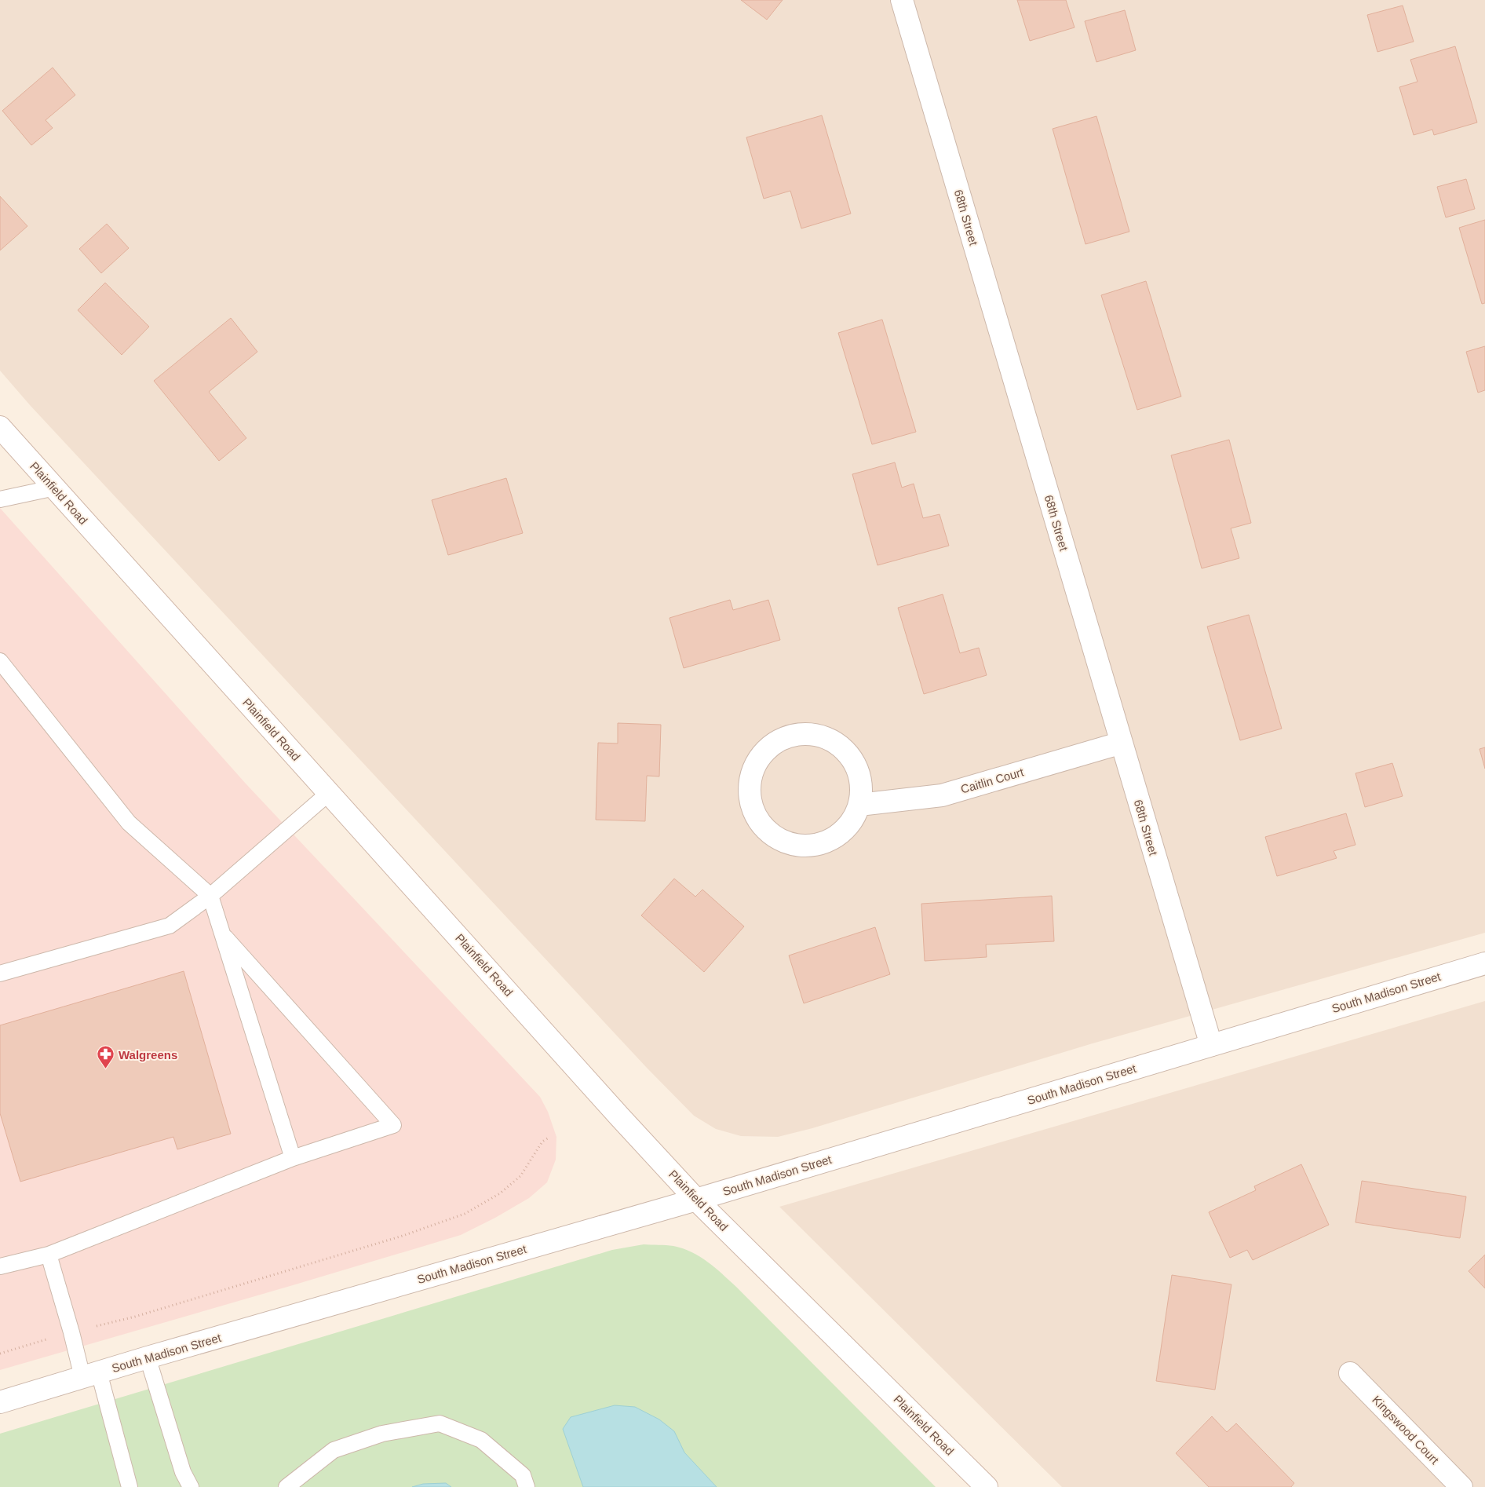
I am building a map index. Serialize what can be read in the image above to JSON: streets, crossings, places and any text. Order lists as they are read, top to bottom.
{
  "streets": {
    "street": [
      "68th Street",
      "Plainfield Road",
      "Caitlin Court",
      "South Madison Street",
      "Kingswood Court"
    ]
  },
  "crossings": [
    ["68th Street", "Caitlin Court"],
    ["68th Street", "South Madison Street"],
    ["Plainfield Road", "South Madison Street"]
  ],
  "places": {
    "pharmacy": ["Walgreens"]
  }
}
